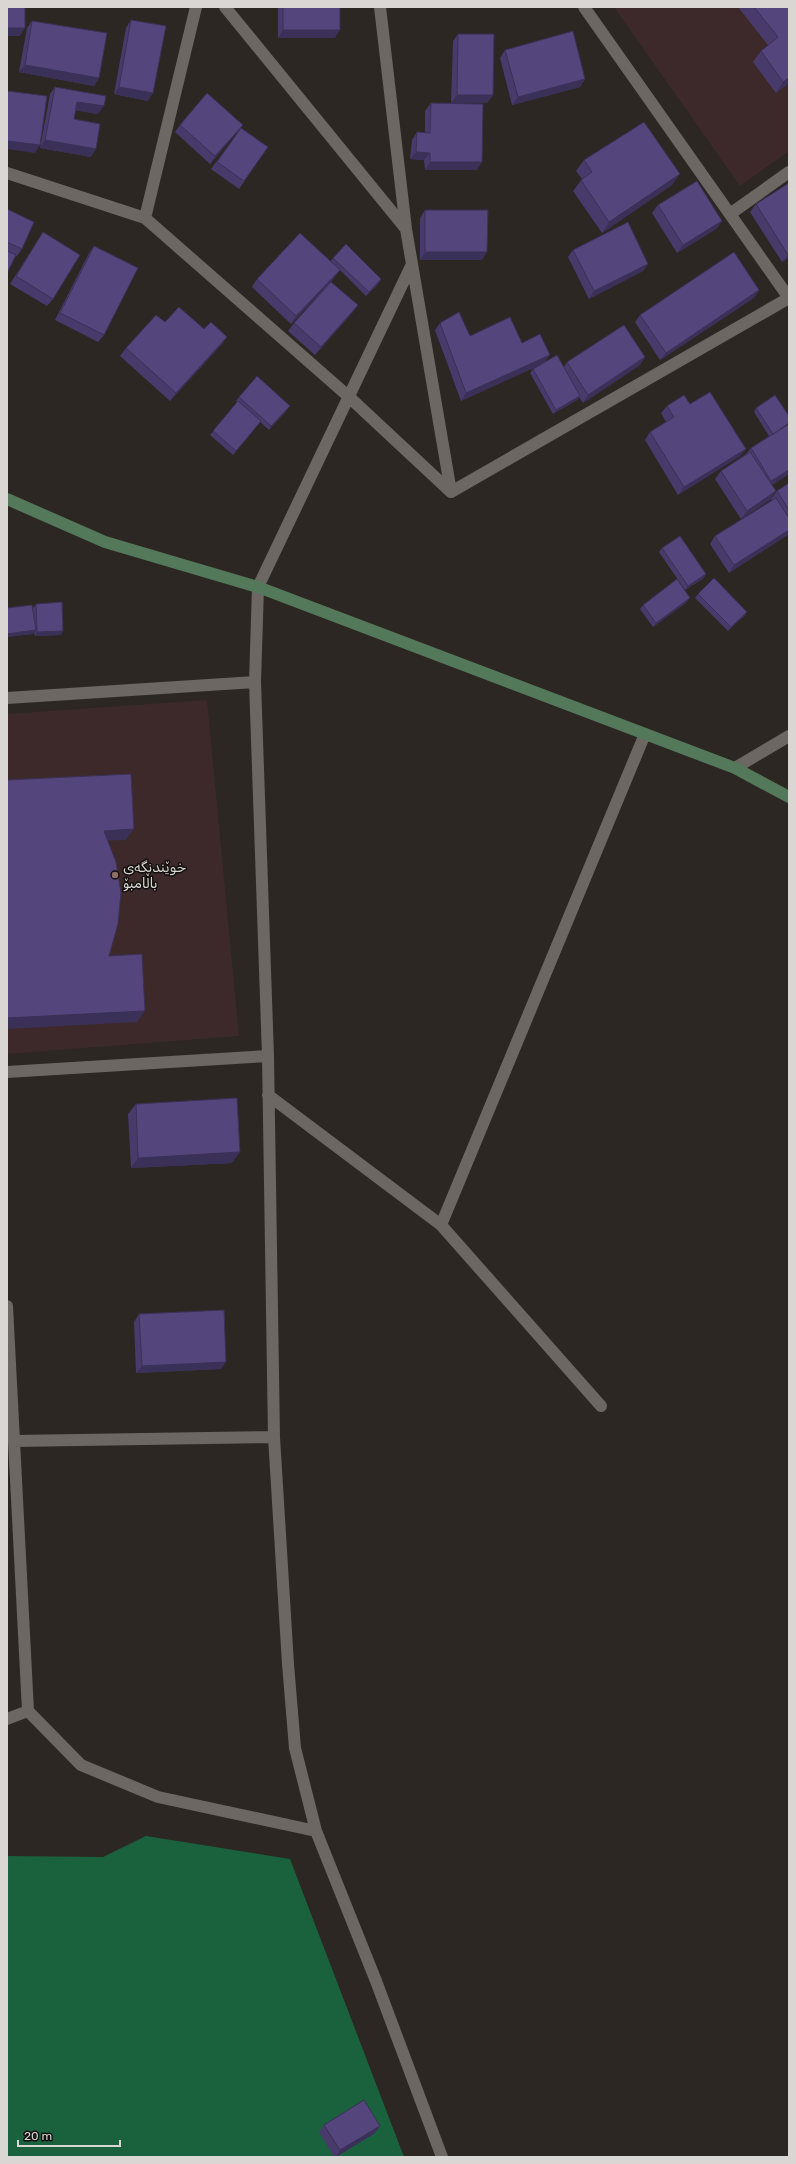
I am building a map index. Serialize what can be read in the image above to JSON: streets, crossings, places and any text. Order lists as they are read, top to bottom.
{
  "places": ["خوێندنگەی باڵامبۆ"],
  "scale_bar": "20 m"
}
